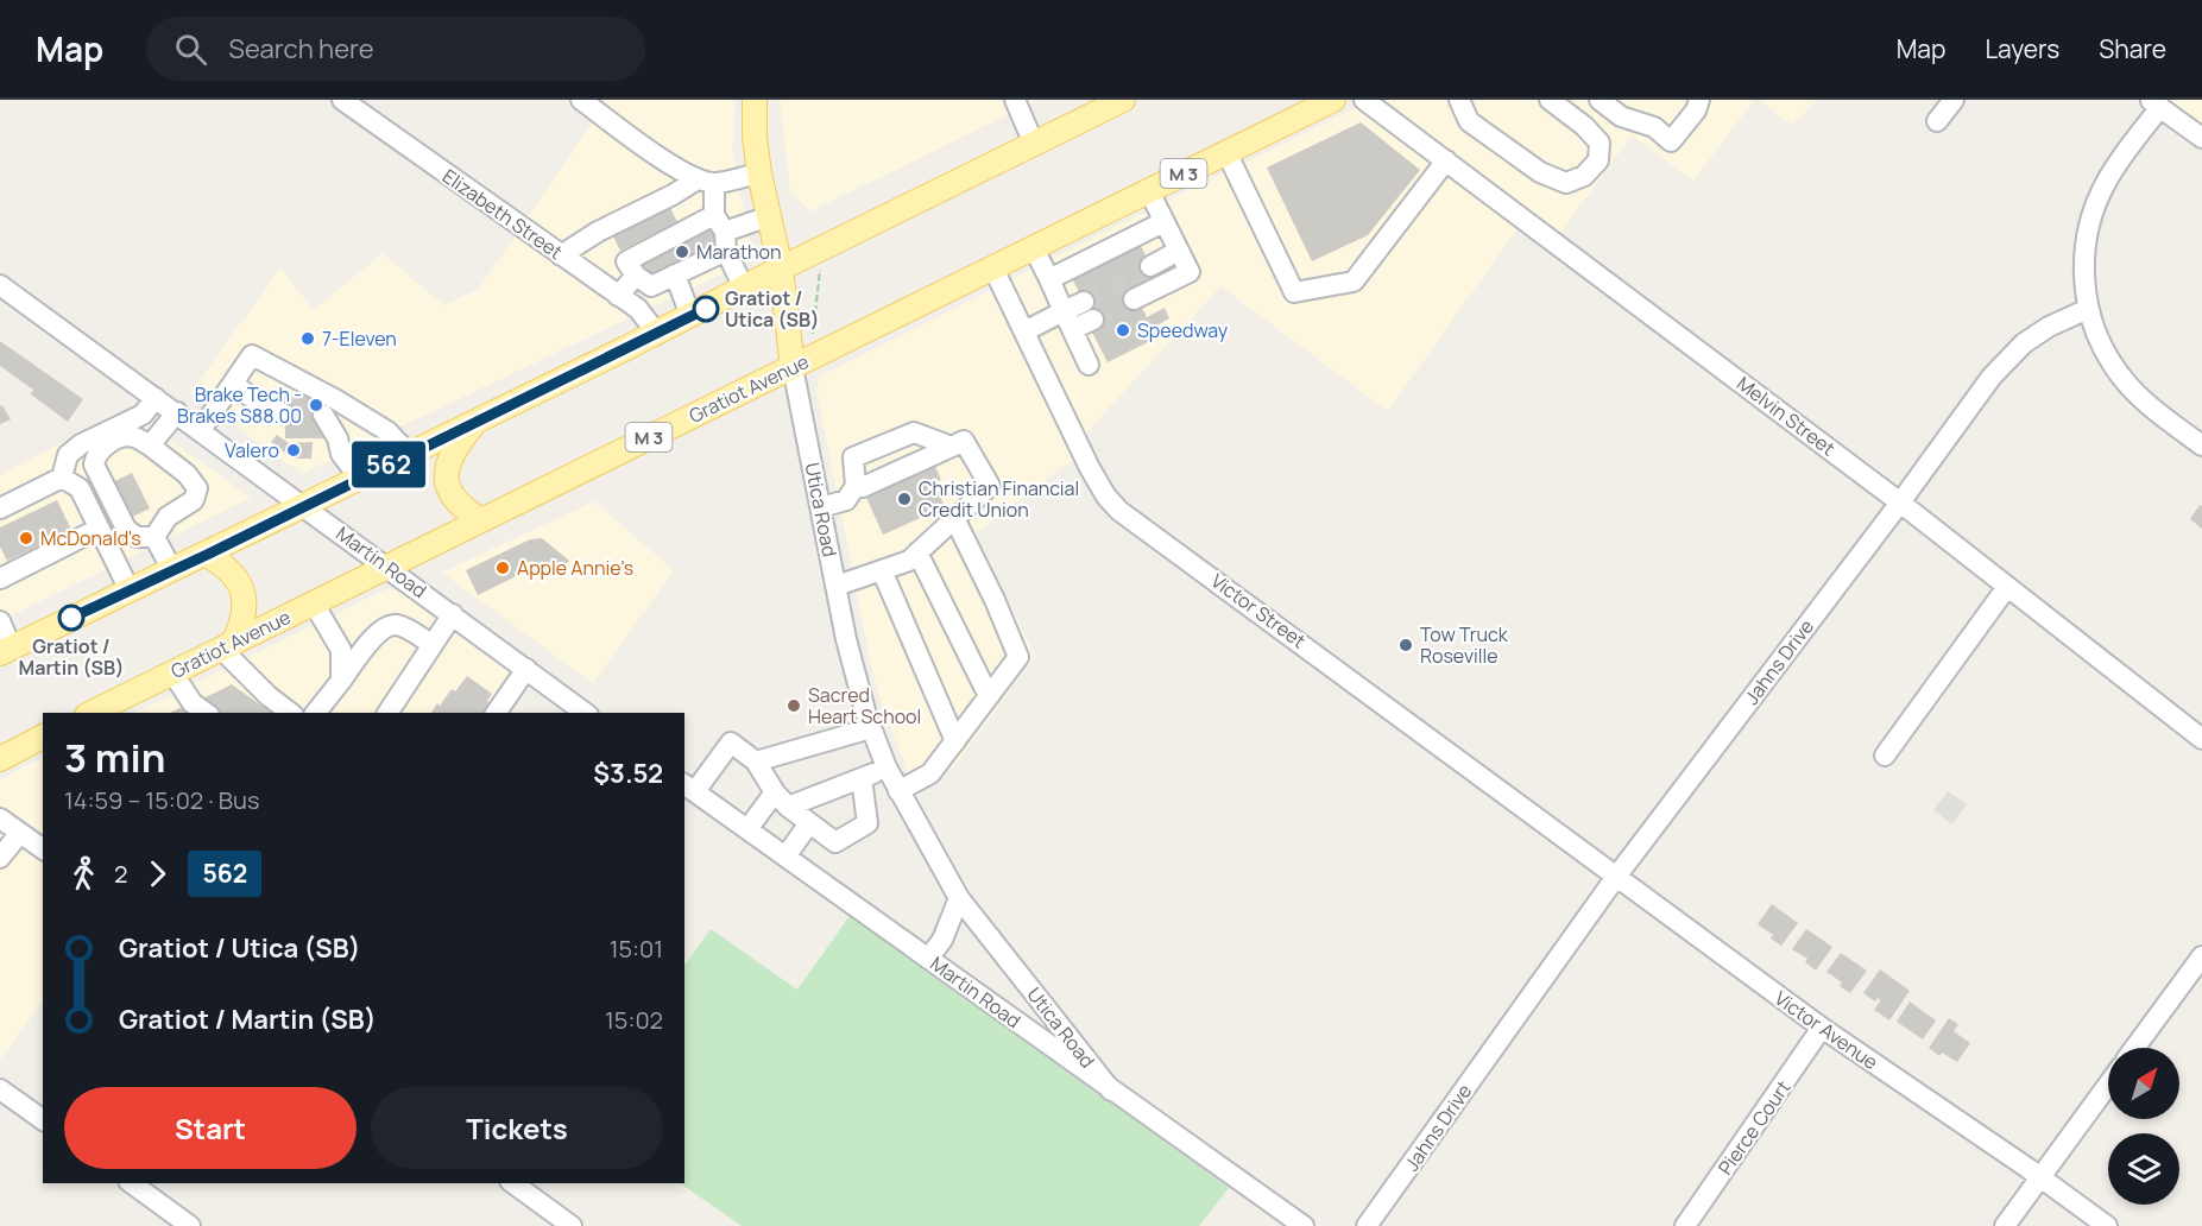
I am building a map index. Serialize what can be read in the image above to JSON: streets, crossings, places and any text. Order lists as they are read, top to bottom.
{
  "streets": {
    "main road": ["M 3", "Gratiot Avenue", "Utica Road"],
    "street": [
      "Elizabeth Street",
      "Melvin Street",
      "Martin Road",
      "Victor Street",
      "Jahns Drive",
      "Victor Avenue",
      "Pierce Court"
    ]
  },
  "crossings": [
    ["Gratiot Avenue", "Utica Road"],
    ["Gratiot Avenue", "Martin Road"],
    ["Gratiot Avenue", "Victor Street"],
    ["Melvin Street", "Jahns Drive"],
    ["Utica Road", "Martin Road"],
    ["Victor Street", "Jahns Drive"],
    ["Victor Street", "Victor Avenue"],
    ["Jahns Drive", "Victor Avenue"],
    ["Victor Avenue", "Pierce Court"]
  ],
  "places": [
    "Marathon",
    "Gratiot / Utica (SB)",
    "Speedway",
    "7-Eleven",
    "Brake Tech - Brakes S88.00",
    "Valero",
    "Christian Financial Credit Union",
    "McDonald's",
    "Apple Annie's",
    "Gratiot / Martin (SB)",
    "Tow Truck Roseville",
    "Sacred Heart School"
  ],
  "lines": ["bus line 562"],
  "north": "top right",
  "page": {
    "header": "Map",
    "search": "Search here",
    "nav": ["Map", "Layers", "Share"],
    "on_map": "562",
    "heading": ["3 min", "14:59 – 15:02 · Bus", "$3.52"],
    "legs": ["2", "562"],
    "list": [
      {
        "name": "Gratiot / Utica (SB)",
        "value": "15:01"
      },
      {
        "name": "Gratiot / Martin (SB)",
        "value": "15:02"
      }
    ],
    "buttons": ["Start", "Tickets"]
  }
}
